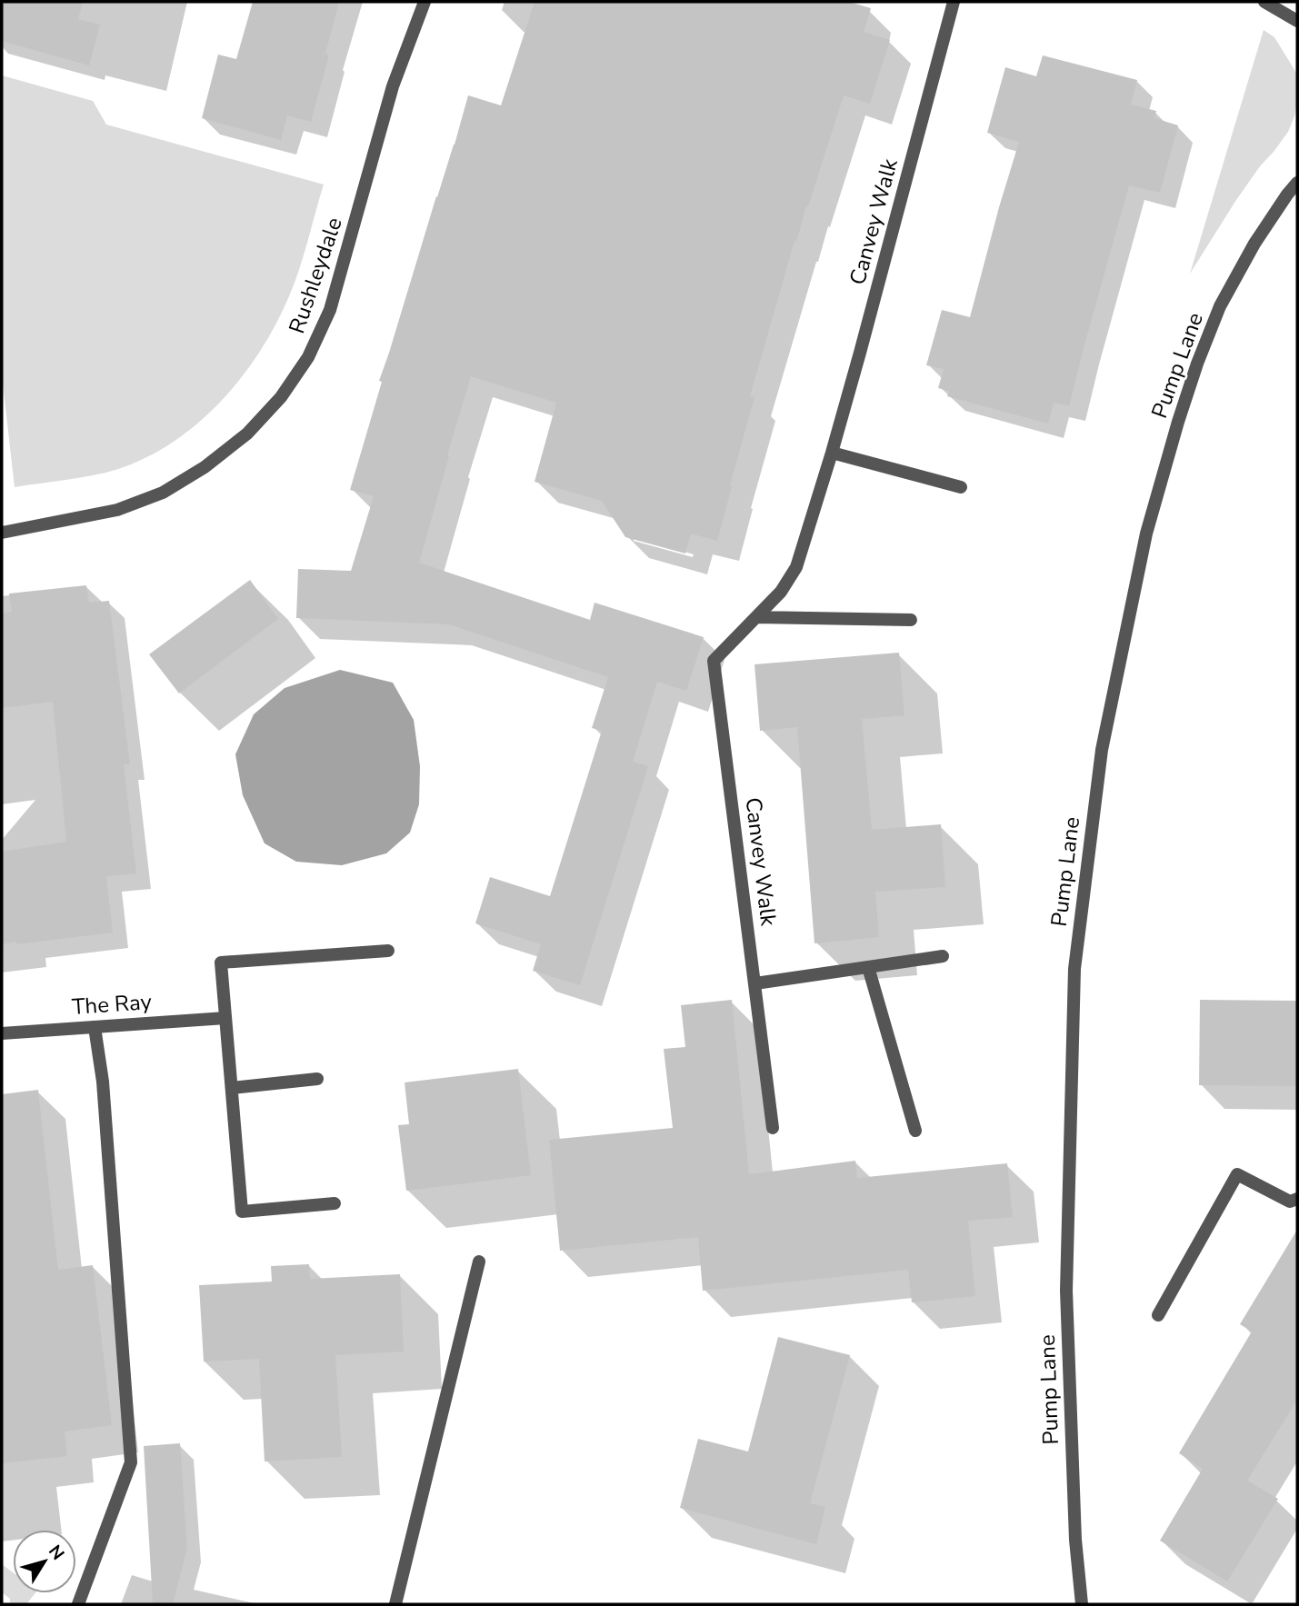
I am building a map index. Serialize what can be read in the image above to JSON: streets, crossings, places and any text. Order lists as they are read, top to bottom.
{
  "streets": {
    "street": [
      "Canvey Walk",
      "Rushleydale",
      "Pump Lane",
      "The Ray"
    ]
  },
  "north": "top right"
}
